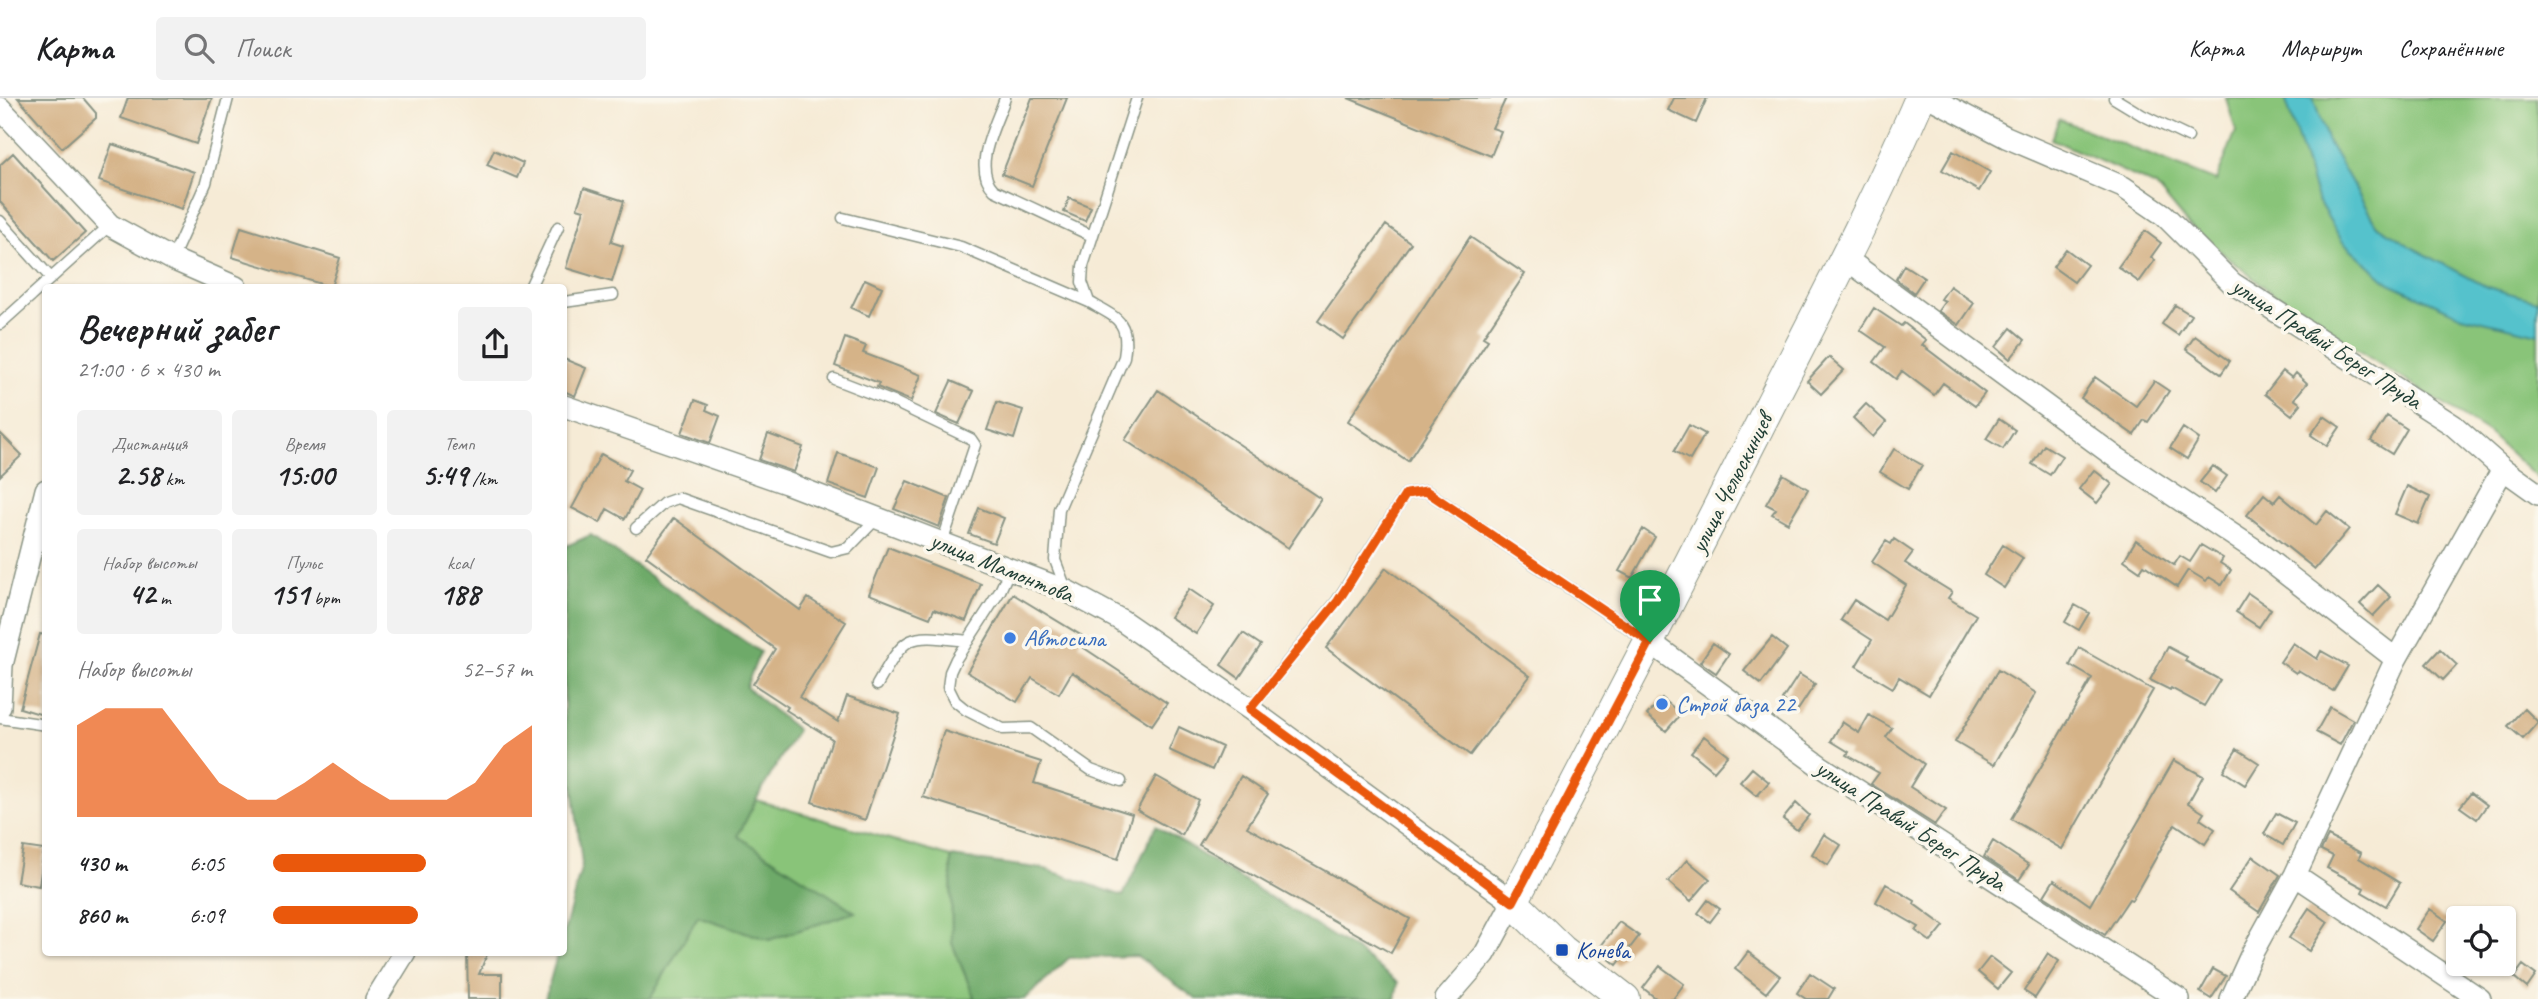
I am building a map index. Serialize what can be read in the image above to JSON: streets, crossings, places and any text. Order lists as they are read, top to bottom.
{
  "streets": {
    "main road": ["улица Челюскинцев", "улица Мамонтова"],
    "street": ["улица Правый Берег Пруда"]
  },
  "crossings": [
    ["улица Правый Берег Пруда", "улица Челюскинцев"],
    ["улица Челюскинцев", "улица Мамонтова"]
  ],
  "places": {
    "other": ["Автосила", "Строй база 22"],
    "transit": ["Конева"]
  },
  "page": {
    "header": "Карта",
    "search": "Поиск",
    "nav": ["Карта", "Маршрут", "Сохранённые"],
    "heading": ["Вечерний забег", "21:00 · 6 × 430 m"],
    "stats": [
      ["Дистанция", "2.58 km"],
      ["Время", "15:00"],
      ["Темп", "5:49 /km"],
      ["Набор высоты", "42 m"],
      ["Пульс", "151 bpm"],
      ["kcal", "188"]
    ],
    "chart": ["Набор высоты", "52–57 m"],
    "list": [
      {
        "name": "430 m",
        "note": "6:05"
      },
      {
        "name": "860 m",
        "note": "6:09"
      }
    ]
  }
}
